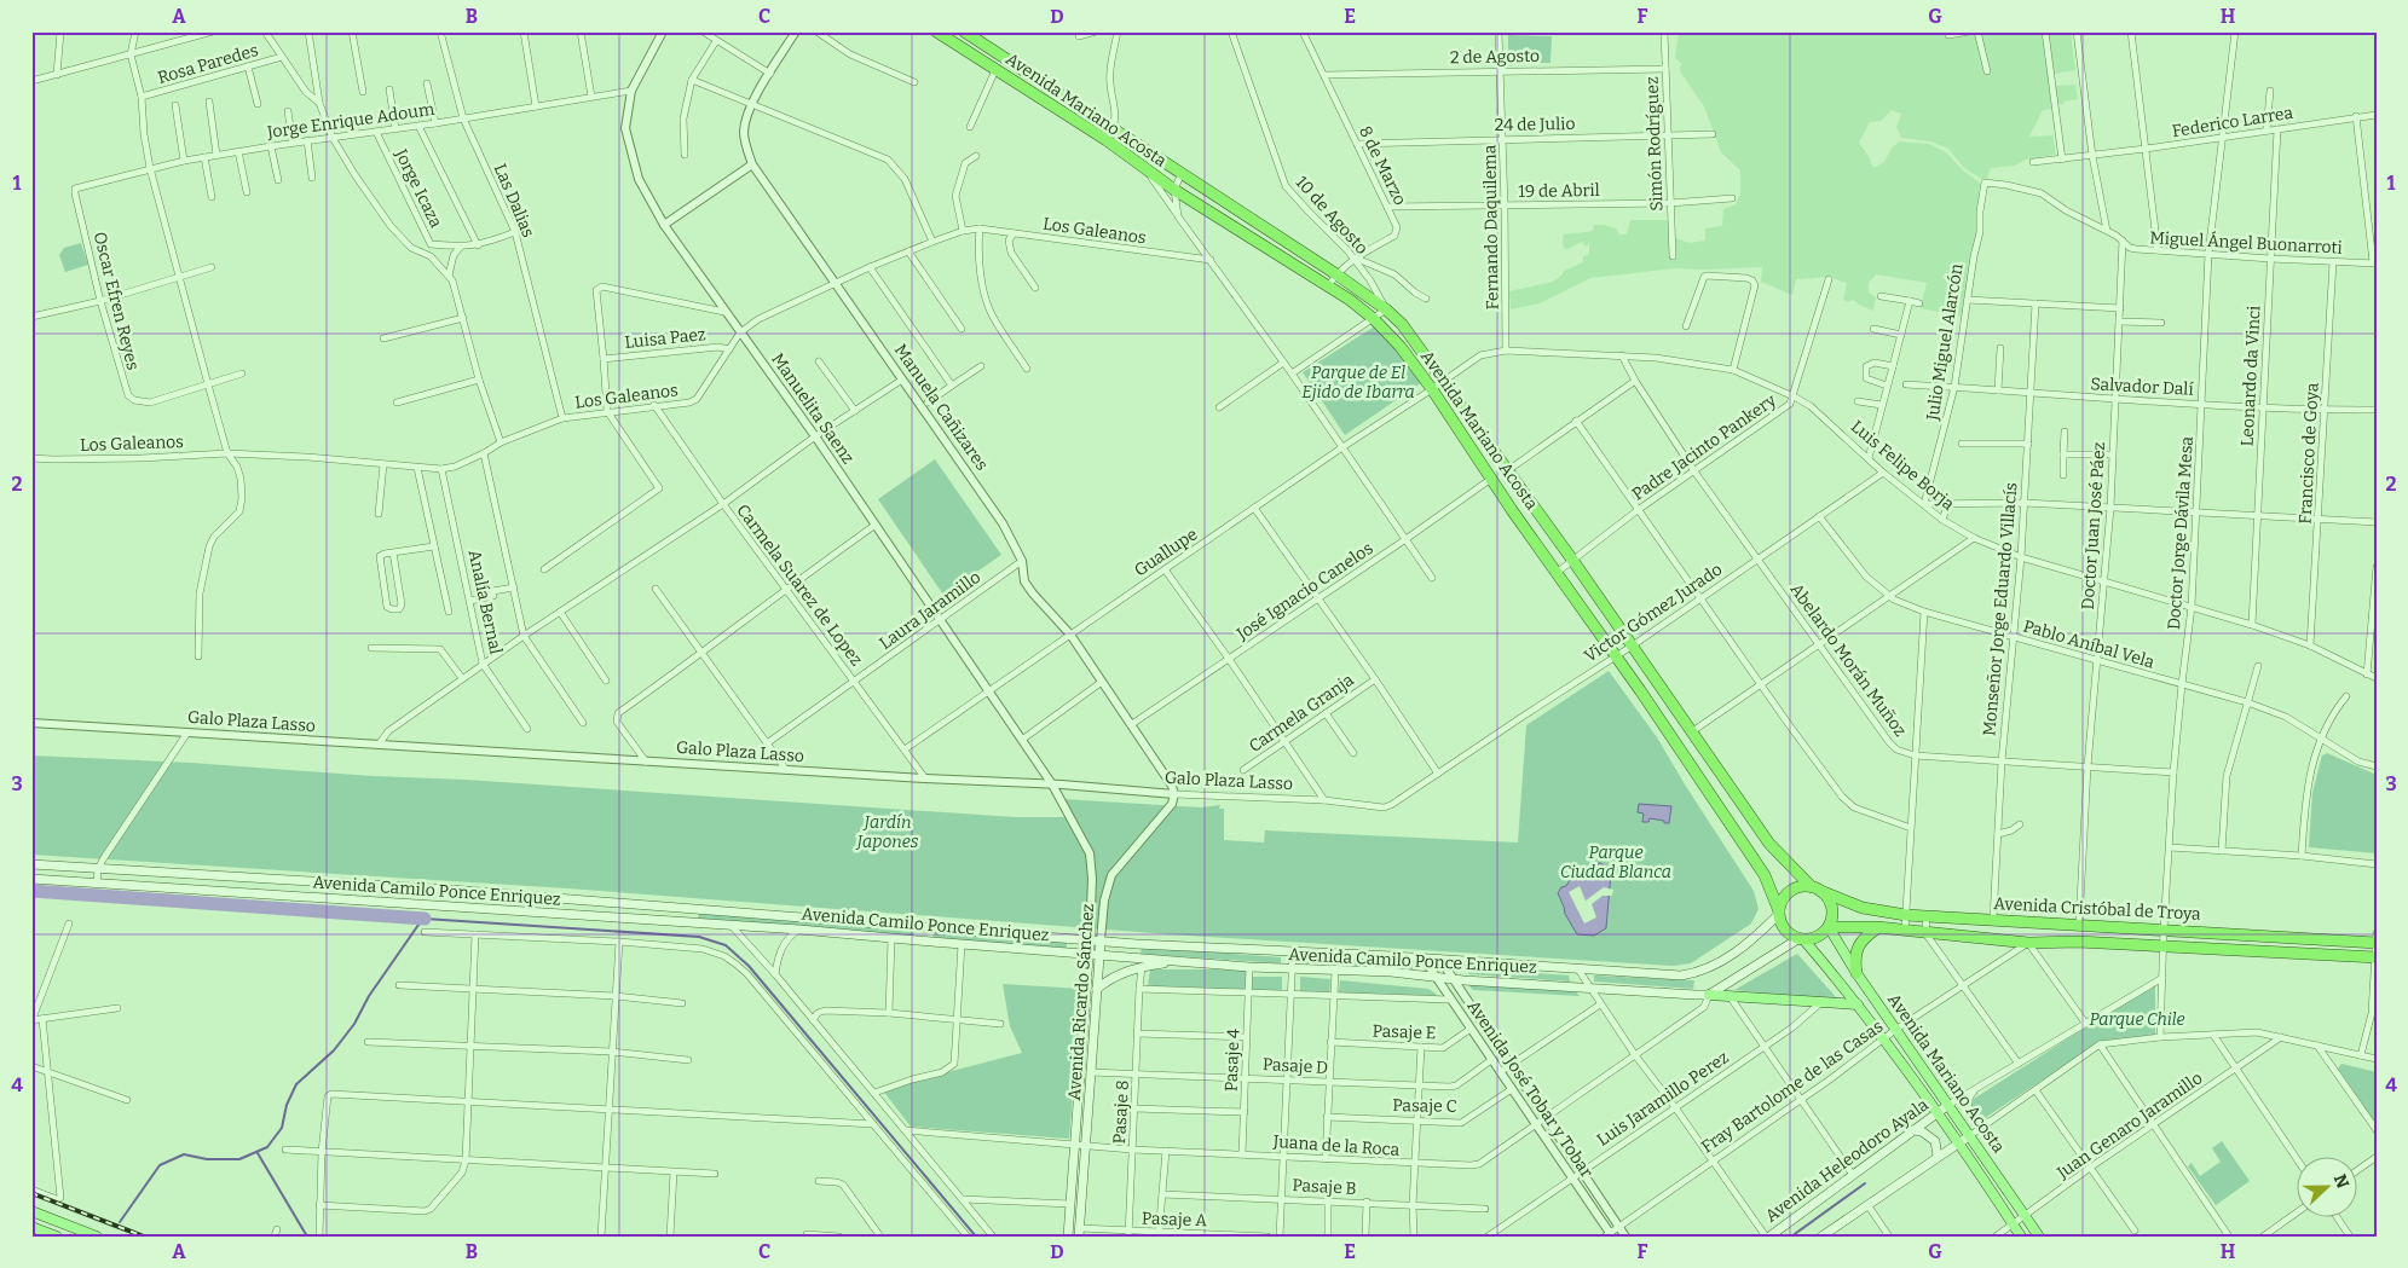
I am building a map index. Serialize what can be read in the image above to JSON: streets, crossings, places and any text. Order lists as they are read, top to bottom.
{
  "streets": {
    "highway": ["Avenida Mariano Acosta", "Avenida Cristóbal de Troya"],
    "main road": ["Avenida Camilo Ponce Enriquez", "Avenida Ricardo Sánchez", "Avenida Heleodoro Ayala"],
    "street": [
      "2 de Agosto",
      "Rosa Paredes",
      "Jorge Enrique Adoum",
      "Federico Larrea",
      "24 de Julio",
      "Simón Rodríguez",
      "8 de Marzo",
      "Jorge Icaza",
      "19 de Abril",
      "Las Dalias",
      "10 de Agosto",
      "Fernando Daquilema",
      "Los Galeanos",
      "Miguel Ángel Buonarroti",
      "Oscar Efren Reyes",
      "Luisa Paez",
      "Julio Miguel Alarcón",
      "Leonardo da Vinci",
      "Salvador Dalí",
      "Manuela Cañizares",
      "Manuelita Saenz",
      "Padre Jacinto Pankery",
      "Francisco de Goya",
      "Luis Felipe Borja",
      "Doctor Juan José Páez",
      "Doctor Jorge Dávila Mesa",
      "Guallupe",
      "Carmela Suarez de Lopez",
      "José Ignacio Canelos",
      "Analía Bernal",
      "Monseñor Jorge Eduardo Villacís",
      "Laura Jaramillo",
      "Victor Gómez Jurado",
      "Pablo Aníbal Vela",
      "Abelardo Morán Muñoz",
      "Carmela Granja",
      "Galo Plaza Lasso",
      "Pasaje E",
      "Pasaje 4",
      "Pasaje D",
      "Fray Bartolome de las Casas",
      "Avenida José Tobar y Tobar",
      "Luis Jaramillo Perez",
      "Pasaje C",
      "Pasaje 8",
      "Juan Genaro Jaramillo",
      "Juana de la Roca",
      "Pasaje B",
      "Pasaje A"
    ]
  },
  "crossings": [
    ["2 de Agosto", "Simón Rodríguez"],
    ["2 de Agosto", "8 de Marzo"],
    ["2 de Agosto", "Fernando Daquilema"],
    ["Avenida Mariano Acosta", "8 de Marzo"],
    ["Avenida Mariano Acosta", "10 de Agosto"],
    ["Avenida Mariano Acosta", "Padre Jacinto Pankery"],
    ["Avenida Mariano Acosta", "Luis Felipe Borja"],
    ["Avenida Mariano Acosta", "Guallupe"],
    ["Avenida Mariano Acosta", "José Ignacio Canelos"],
    ["Avenida Mariano Acosta", "Victor Gómez Jurado"],
    ["Avenida Mariano Acosta", "Avenida Camilo Ponce Enriquez"],
    ["Avenida Mariano Acosta", "Avenida Cristóbal de Troya"],
    ["Avenida Mariano Acosta", "Fray Bartolome de las Casas"],
    ["Avenida Mariano Acosta", "Juan Genaro Jaramillo"],
    ["Avenida Mariano Acosta", "Avenida Heleodoro Ayala"],
    ["Jorge Enrique Adoum", "Jorge Icaza"],
    ["Jorge Enrique Adoum", "Las Dalias"],
    ["Jorge Enrique Adoum", "Oscar Efren Reyes"],
    ["Jorge Enrique Adoum", "Manuelita Saenz"],
    ["Federico Larrea", "Leonardo da Vinci"],
    ["Federico Larrea", "Doctor Jorge Dávila Mesa"],
    ["24 de Julio", "Simón Rodríguez"],
    ["24 de Julio", "8 de Marzo"],
    ["24 de Julio", "Fernando Daquilema"],
    ["Simón Rodríguez", "19 de Abril"],
    ["8 de Marzo", "19 de Abril"],
    ["8 de Marzo", "10 de Agosto"],
    ["Jorge Icaza", "Las Dalias"],
    ["19 de Abril", "Fernando Daquilema"],
    ["Las Dalias", "Los Galeanos"],
    ["Fernando Daquilema", "Luis Felipe Borja"],
    ["Los Galeanos", "Luisa Paez"],
    ["Los Galeanos", "Manuela Cañizares"],
    ["Los Galeanos", "Manuelita Saenz"],
    ["Los Galeanos", "Carmela Suarez de Lopez"],
    ["Los Galeanos", "Analía Bernal"],
    ["Miguel Ángel Buonarroti", "Julio Miguel Alarcón"],
    ["Miguel Ángel Buonarroti", "Leonardo da Vinci"],
    ["Miguel Ángel Buonarroti", "Francisco de Goya"],
    ["Miguel Ángel Buonarroti", "Doctor Juan José Páez"],
    ["Miguel Ángel Buonarroti", "Doctor Jorge Dávila Mesa"],
    ["Julio Miguel Alarcón", "Salvador Dalí"],
    ["Julio Miguel Alarcón", "Luis Felipe Borja"],
    ["Leonardo da Vinci", "Salvador Dalí"],
    ["Leonardo da Vinci", "Luis Felipe Borja"],
    ["Salvador Dalí", "Francisco de Goya"],
    ["Salvador Dalí", "Doctor Juan José Páez"],
    ["Salvador Dalí", "Doctor Jorge Dávila Mesa"],
    ["Salvador Dalí", "Monseñor Jorge Eduardo Villacís"],
    ["Manuela Cañizares", "Guallupe"],
    ["Manuela Cañizares", "José Ignacio Canelos"],
    ["Manuela Cañizares", "Laura Jaramillo"],
    ["Manuela Cañizares", "Galo Plaza Lasso"],
    ["Manuela Cañizares", "Avenida Ricardo Sánchez"],
    ["Manuelita Saenz", "Guallupe"],
    ["Manuelita Saenz", "Laura Jaramillo"],
    ["Manuelita Saenz", "Galo Plaza Lasso"],
    ["Manuelita Saenz", "Avenida Ricardo Sánchez"],
    ["Padre Jacinto Pankery", "Luis Felipe Borja"],
    ["Padre Jacinto Pankery", "Abelardo Morán Muñoz"],
    ["Francisco de Goya", "Luis Felipe Borja"],
    ["Luis Felipe Borja", "Doctor Juan José Páez"],
    ["Luis Felipe Borja", "Doctor Jorge Dávila Mesa"],
    ["Luis Felipe Borja", "Guallupe"],
    ["Luis Felipe Borja", "Monseñor Jorge Eduardo Villacís"],
    ["Luis Felipe Borja", "Victor Gómez Jurado"],
    ["Luis Felipe Borja", "Abelardo Morán Muñoz"],
    ["Doctor Juan José Páez", "Pablo Aníbal Vela"],
    ["Doctor Juan José Páez", "Abelardo Morán Muñoz"],
    ["Doctor Juan José Páez", "Avenida Cristóbal de Troya"],
    ["Doctor Jorge Dávila Mesa", "Pablo Aníbal Vela"],
    ["Doctor Jorge Dávila Mesa", "Abelardo Morán Muñoz"],
    ["Doctor Jorge Dávila Mesa", "Avenida Cristóbal de Troya"],
    ["Doctor Jorge Dávila Mesa", "Avenida Heleodoro Ayala"],
    ["Guallupe", "Carmela Suarez de Lopez"],
    ["Carmela Suarez de Lopez", "Laura Jaramillo"],
    ["Carmela Suarez de Lopez", "Galo Plaza Lasso"],
    ["Monseñor Jorge Eduardo Villacís", "Pablo Aníbal Vela"],
    ["Monseñor Jorge Eduardo Villacís", "Abelardo Morán Muñoz"],
    ["Monseñor Jorge Eduardo Villacís", "Avenida Cristóbal de Troya"],
    ["Victor Gómez Jurado", "Pablo Aníbal Vela"],
    ["Victor Gómez Jurado", "Abelardo Morán Muñoz"],
    ["Victor Gómez Jurado", "Galo Plaza Lasso"],
    ["Galo Plaza Lasso", "Avenida Ricardo Sánchez"],
    ["Avenida Camilo Ponce Enriquez", "Avenida Cristóbal de Troya"],
    ["Avenida Camilo Ponce Enriquez", "Avenida Ricardo Sánchez"],
    ["Avenida Camilo Ponce Enriquez", "Pasaje 4"],
    ["Avenida Camilo Ponce Enriquez", "Avenida José Tobar y Tobar"],
    ["Avenida Camilo Ponce Enriquez", "Juana de la Roca"],
    ["Avenida Cristóbal de Troya", "Fray Bartolome de las Casas"],
    ["Avenida Ricardo Sánchez", "Pasaje D"],
    ["Avenida Ricardo Sánchez", "Juana de la Roca"],
    ["Avenida Ricardo Sánchez", "Pasaje A"],
    ["Pasaje E", "Avenida José Tobar y Tobar"],
    ["Pasaje 4", "Pasaje D"],
    ["Pasaje 4", "Juana de la Roca"],
    ["Pasaje D", "Avenida José Tobar y Tobar"],
    ["Pasaje D", "Pasaje 8"],
    ["Fray Bartolome de las Casas", "Avenida José Tobar y Tobar"],
    ["Avenida José Tobar y Tobar", "Luis Jaramillo Perez"],
    ["Avenida José Tobar y Tobar", "Pasaje C"],
    ["Avenida José Tobar y Tobar", "Juana de la Roca"],
    ["Pasaje 8", "Juana de la Roca"],
    ["Pasaje 8", "Pasaje A"]
  ],
  "parks": [
    "Parque de El Ejido de Ibarra",
    "Jardín Japones",
    "Parque Ciudad Blanca",
    "Parque Chile"
  ],
  "north": "right",
  "grid": {
    "columns": [
      "A",
      "B",
      "C",
      "D",
      "E",
      "F",
      "G",
      "H"
    ],
    "rows": [
      "1",
      "2",
      "3",
      "4"
    ]
  }
}
